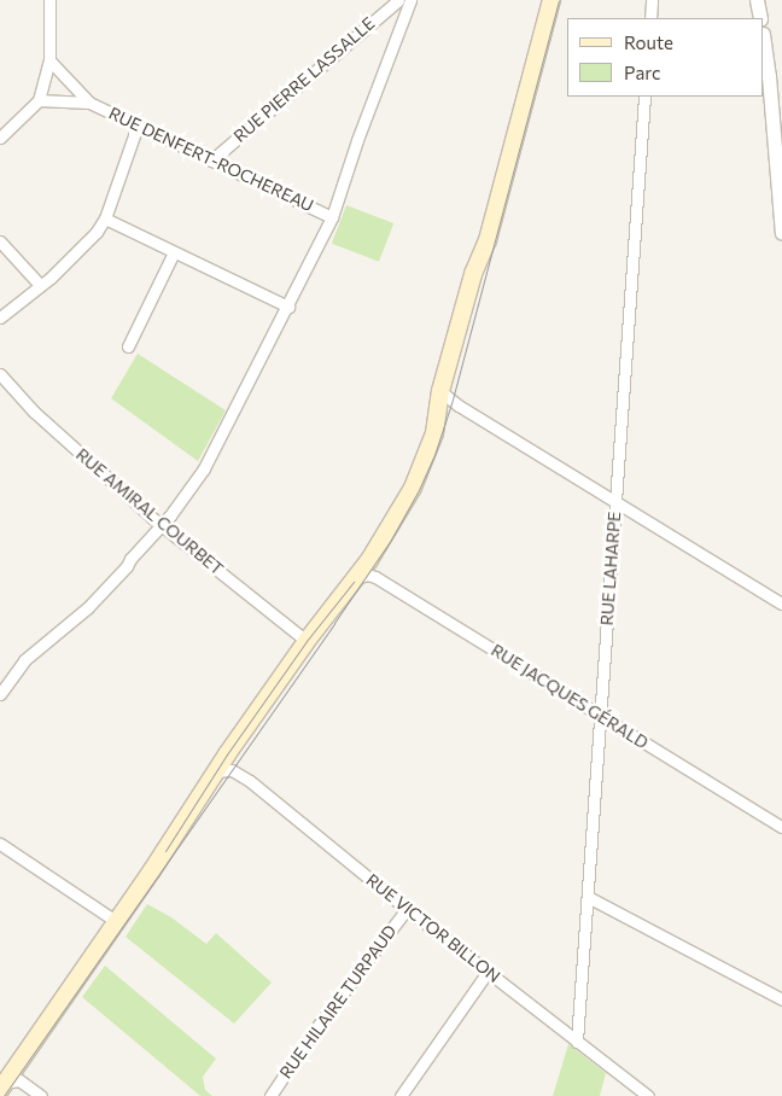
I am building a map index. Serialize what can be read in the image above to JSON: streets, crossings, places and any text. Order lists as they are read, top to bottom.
{
  "streets": {
    "street": [
      "RUE PIERRE LASSALLE",
      "RUE DENFERT-ROCHEREAU",
      "RUE AMIRAL COURBET",
      "RUE LAHARPE",
      "RUE JACQUES GÉRALD",
      "RUE VICTOR BILLON",
      "RUE HILAIRE TURPAUD"
    ]
  },
  "crossings": [
    ["RUE PIERRE LASSALLE", "RUE DENFERT-ROCHEREAU"],
    ["RUE LAHARPE", "RUE JACQUES GÉRALD"],
    ["RUE LAHARPE", "RUE VICTOR BILLON"],
    ["RUE VICTOR BILLON", "RUE HILAIRE TURPAUD"]
  ],
  "legend": ["Route", "Parc"]
}
